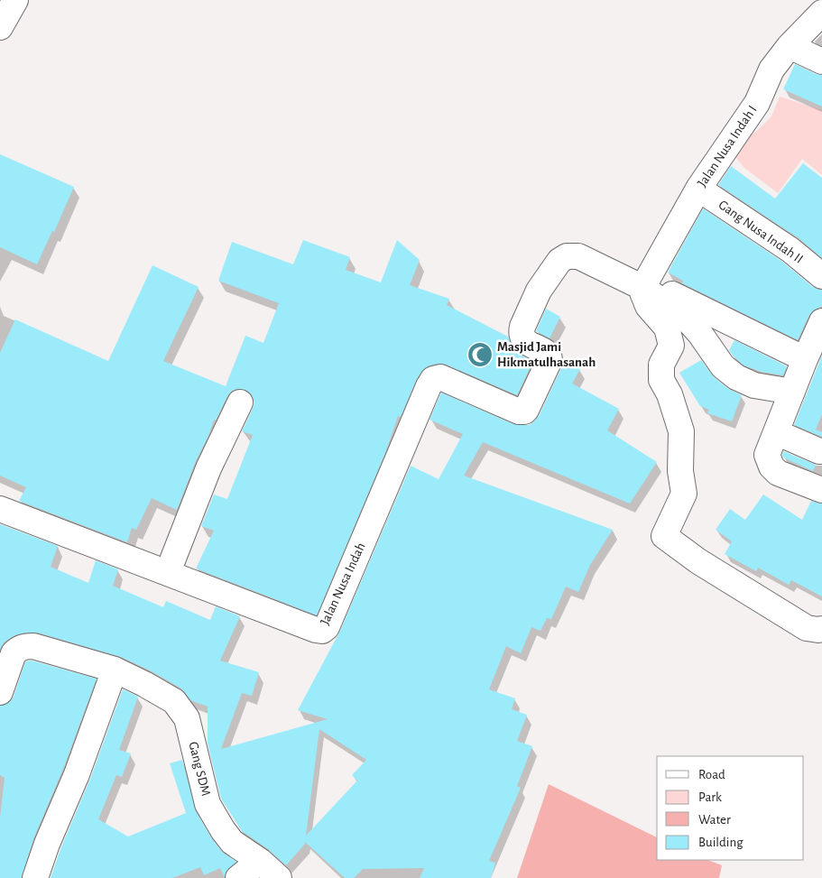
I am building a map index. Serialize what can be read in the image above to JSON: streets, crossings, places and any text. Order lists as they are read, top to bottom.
{
  "streets": {
    "street": [
      "Jalan Nusa Indah I",
      "Gang Nusa Indah II",
      "Jalan Nusa Indah",
      "Gang SDM"
    ]
  },
  "crossings": [
    ["Jalan Nusa Indah I", "Gang Nusa Indah II"],
    ["Jalan Nusa Indah I", "Jalan Nusa Indah"]
  ],
  "places": {
    "mosque": ["Masjid Jami Hikmatulhasanah"]
  },
  "legend": [
    "Road",
    "Park",
    "Water",
    "Building"
  ]
}
